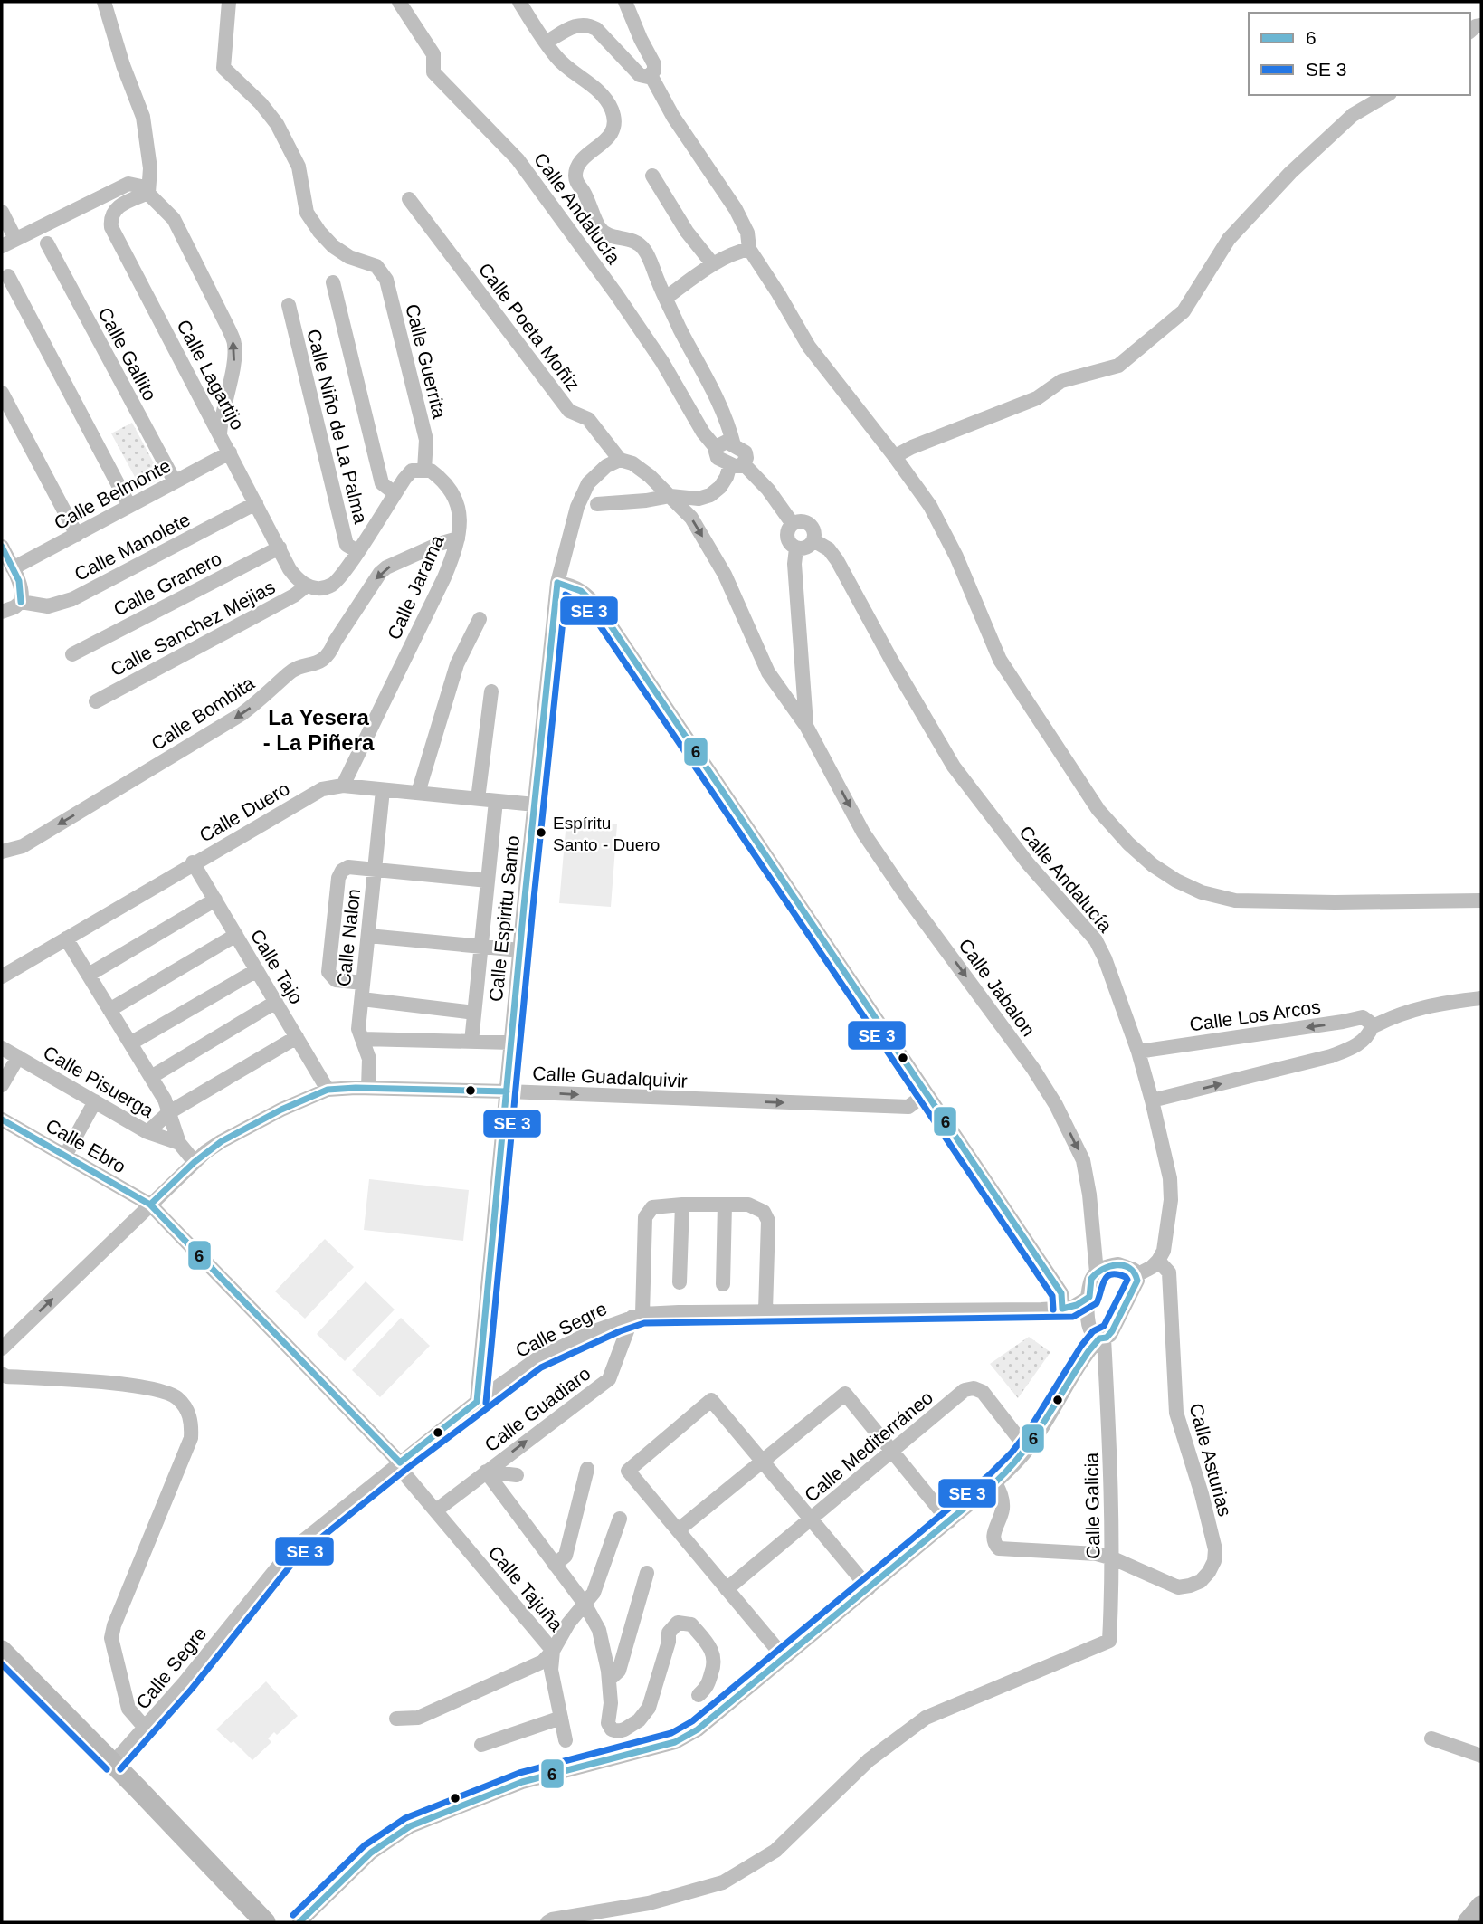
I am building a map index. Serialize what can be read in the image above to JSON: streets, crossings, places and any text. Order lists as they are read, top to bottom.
{
  "streets": {
    "street": [
      "Calle Andalucía",
      "Calle Poeta Moñiz",
      "Calle Gallito",
      "Calle Guerrita",
      "Calle Lagartijo",
      "Calle Niño de La Palma",
      "Calle Belmonte",
      "Calle Manolete",
      "Calle Granero",
      "Calle Jarama",
      "Calle Sanchez Mejias",
      "Calle Bombita",
      "Calle Duero",
      "Calle Espiritu Santo",
      "Calle Nalon",
      "Calle Tajo",
      "Calle Jabalon",
      "Calle Los Arcos",
      "Calle Guadalquivir",
      "Calle Pisuerga",
      "Calle Ebro",
      "Calle Segre",
      "Calle Guadiaro",
      "Calle Mediterráneo",
      "Calle Asturias",
      "Calle Galicia",
      "Calle Tajuña"
    ]
  },
  "crossings": [
    ["Calle Andalucía", "Calle Los Arcos"],
    ["Calle Andalucía", "Calle Asturias"],
    ["Calle Poeta Moñiz", "Calle Espiritu Santo"],
    ["Calle Poeta Moñiz", "Calle Jabalon"],
    ["Calle Gallito", "Calle Belmonte"],
    ["Calle Guerrita", "Calle Jarama"],
    ["Calle Lagartijo", "Calle Belmonte"],
    ["Calle Lagartijo", "Calle Manolete"],
    ["Calle Lagartijo", "Calle Granero"],
    ["Calle Lagartijo", "Calle Sanchez Mejias"],
    ["Calle Jarama", "Calle Bombita"],
    ["Calle Jarama", "Calle Duero"],
    ["Calle Duero", "Calle Espiritu Santo"],
    ["Calle Duero", "Calle Nalon"],
    ["Calle Duero", "Calle Tajo"],
    ["Calle Espiritu Santo", "Calle Guadalquivir"],
    ["Calle Espiritu Santo", "Calle Segre"],
    ["Calle Nalon", "Calle Guadalquivir"],
    ["Calle Tajo", "Calle Guadalquivir"],
    ["Calle Guadalquivir", "Calle Ebro"],
    ["Calle Ebro", "Calle Segre"],
    ["Calle Ebro", "Calle Tajuña"],
    ["Calle Segre", "Calle Guadiaro"],
    ["Calle Segre", "Calle Tajuña"],
    ["Calle Guadiaro", "Calle Tajuña"],
    ["Calle Asturias", "Calle Galicia"]
  ],
  "one_way": ["Calle Guadalquivir", "Calle Guadiaro"],
  "districts": ["La Yesera - La Piñera"],
  "places": ["Espíritu Santo - Duero"],
  "lines": ["transit line 6"],
  "legend": ["6", "SE 3"]
}
